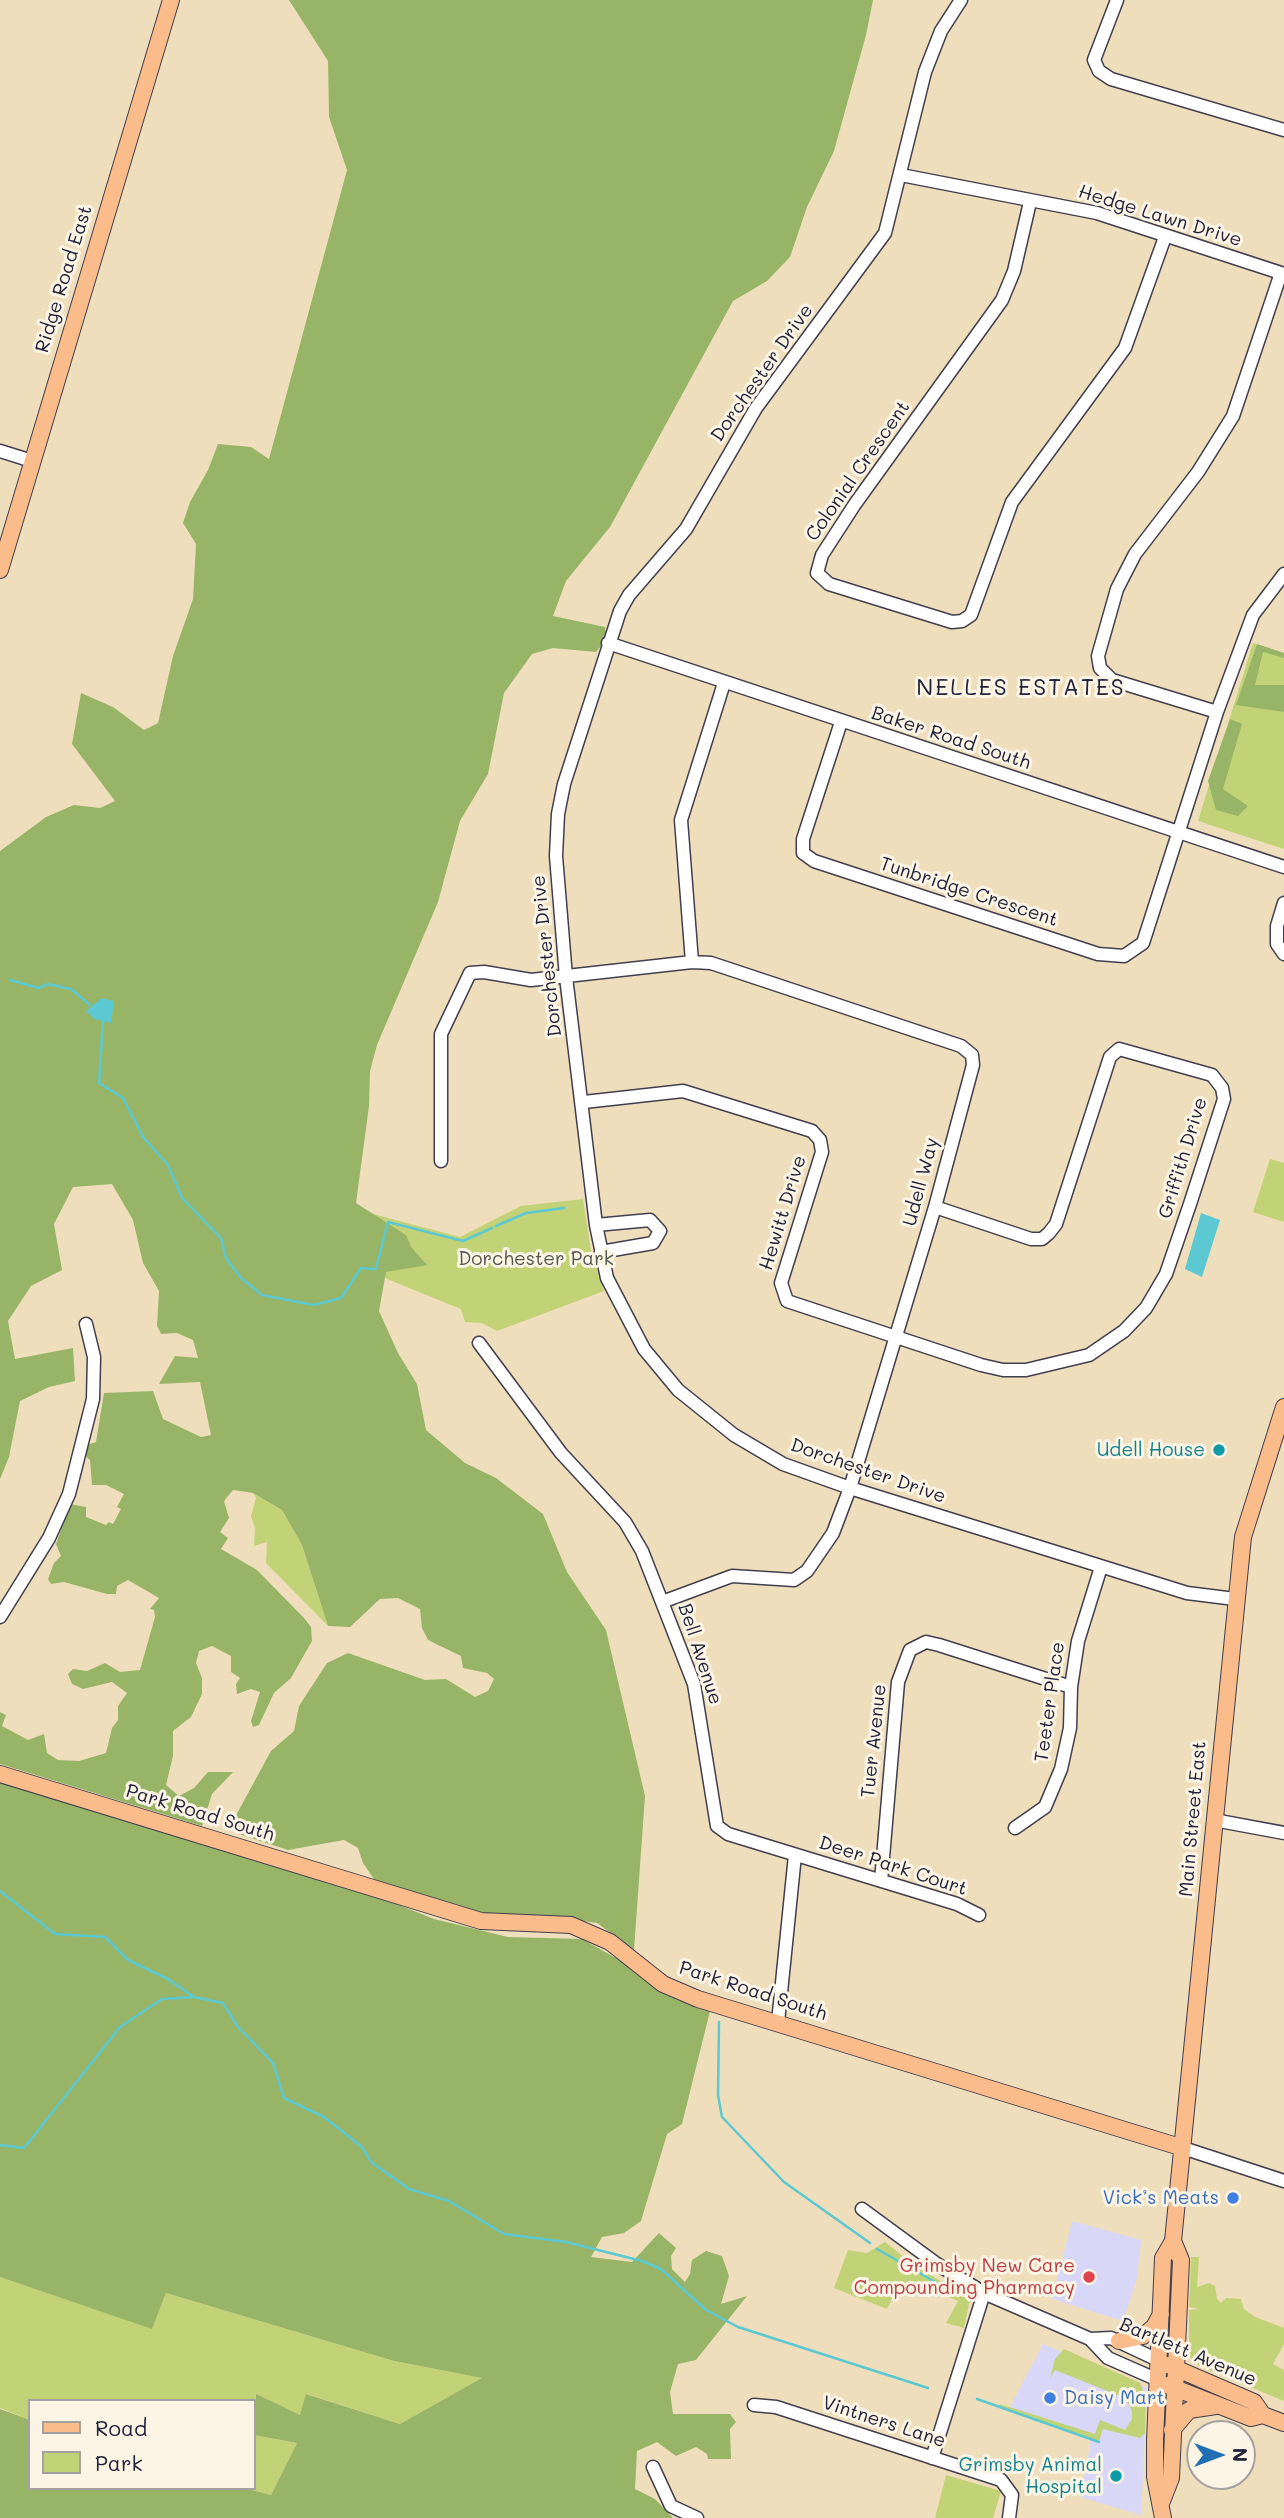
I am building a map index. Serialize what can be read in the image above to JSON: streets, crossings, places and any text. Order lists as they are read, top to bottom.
{
  "streets": {
    "main road": [
      "Ridge Road East",
      "Park Road South",
      "Main Street East",
      "Bartlett Avenue"
    ],
    "street": [
      "Hedge Lawn Drive",
      "Dorchester Drive",
      "Colonial Crescent",
      "Baker Road South",
      "Tunbridge Crescent",
      "Griffith Drive",
      "Udell Way",
      "Hewitt Drive",
      "Bell Avenue",
      "Teeter Place",
      "Tuer Avenue",
      "Deer Park Court",
      "Vintners Lane"
    ]
  },
  "crossings": [
    ["Hedge Lawn Drive", "Dorchester Drive"],
    ["Hedge Lawn Drive", "Colonial Crescent"],
    ["Dorchester Drive", "Baker Road South"],
    ["Dorchester Drive", "Udell Way"],
    ["Dorchester Drive", "Hewitt Drive"],
    ["Dorchester Drive", "Teeter Place"],
    ["Dorchester Drive", "Main Street East"],
    ["Baker Road South", "Tunbridge Crescent"],
    ["Griffith Drive", "Udell Way"],
    ["Griffith Drive", "Hewitt Drive"],
    ["Udell Way", "Hewitt Drive"],
    ["Udell Way", "Bell Avenue"],
    ["Bell Avenue", "Deer Park Court"],
    ["Teeter Place", "Tuer Avenue"],
    ["Tuer Avenue", "Deer Park Court"],
    ["Park Road South", "Main Street East"],
    ["Main Street East", "Bartlett Avenue"]
  ],
  "districts": ["NELLES ESTATES"],
  "parks": ["Dorchester Park"],
  "places": [
    "Udell House",
    "Vick’s Meats",
    "Grimsby New Care Compounding Pharmacy",
    "Daisy Mart",
    "Grimsby Animal Hospital"
  ],
  "legend": ["Road", "Park"],
  "north": "right"
}
